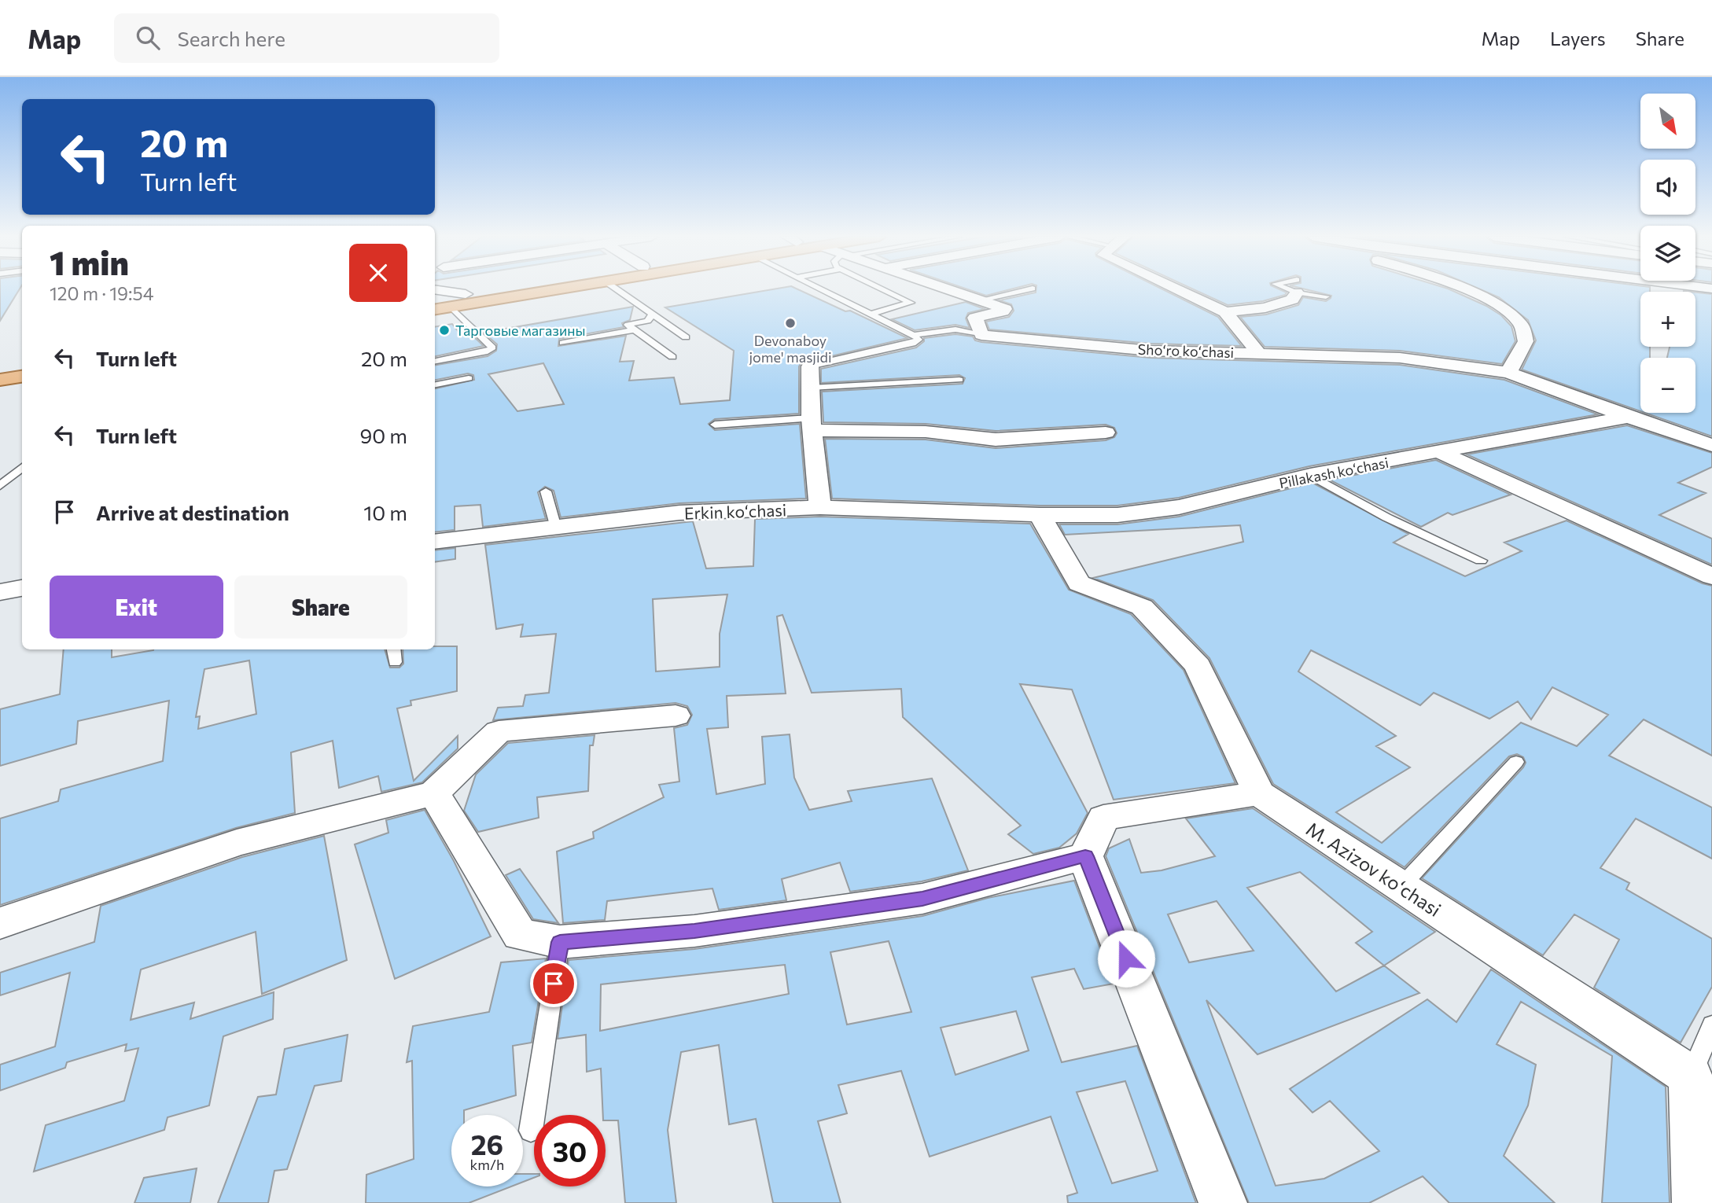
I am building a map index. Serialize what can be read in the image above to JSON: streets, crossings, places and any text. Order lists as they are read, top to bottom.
{
  "streets": {
    "street": [
      "Shoʻro koʻchasi",
      "Pillakash koʻchasi",
      "Erkin koʻchasi",
      "M. Azizov koʻchasi"
    ]
  },
  "crossings": [
    ["Shoʻro koʻchasi", "Pillakash koʻchasi"],
    ["Pillakash koʻchasi", "Erkin koʻchasi"]
  ],
  "places": ["Devonaboy jome' masjidi", "Тарговые магазины"],
  "north": "bottom right",
  "page": {
    "header": "Map",
    "search": "Search here",
    "nav": ["Map", "Layers", "Share"],
    "map_buttons": ["+", "−"],
    "turn": ["20 m", "Turn left"],
    "heading": ["1 min", "120 m · 19:54"],
    "list": [
      {
        "name": "Turn left",
        "value": "20 m"
      },
      {
        "name": "Turn left",
        "value": "90 m"
      },
      {
        "name": "Arrive at destination",
        "value": "10 m"
      }
    ],
    "buttons": ["Exit", "Share"],
    "speed": "26 km/h",
    "limit": "30"
  }
}
